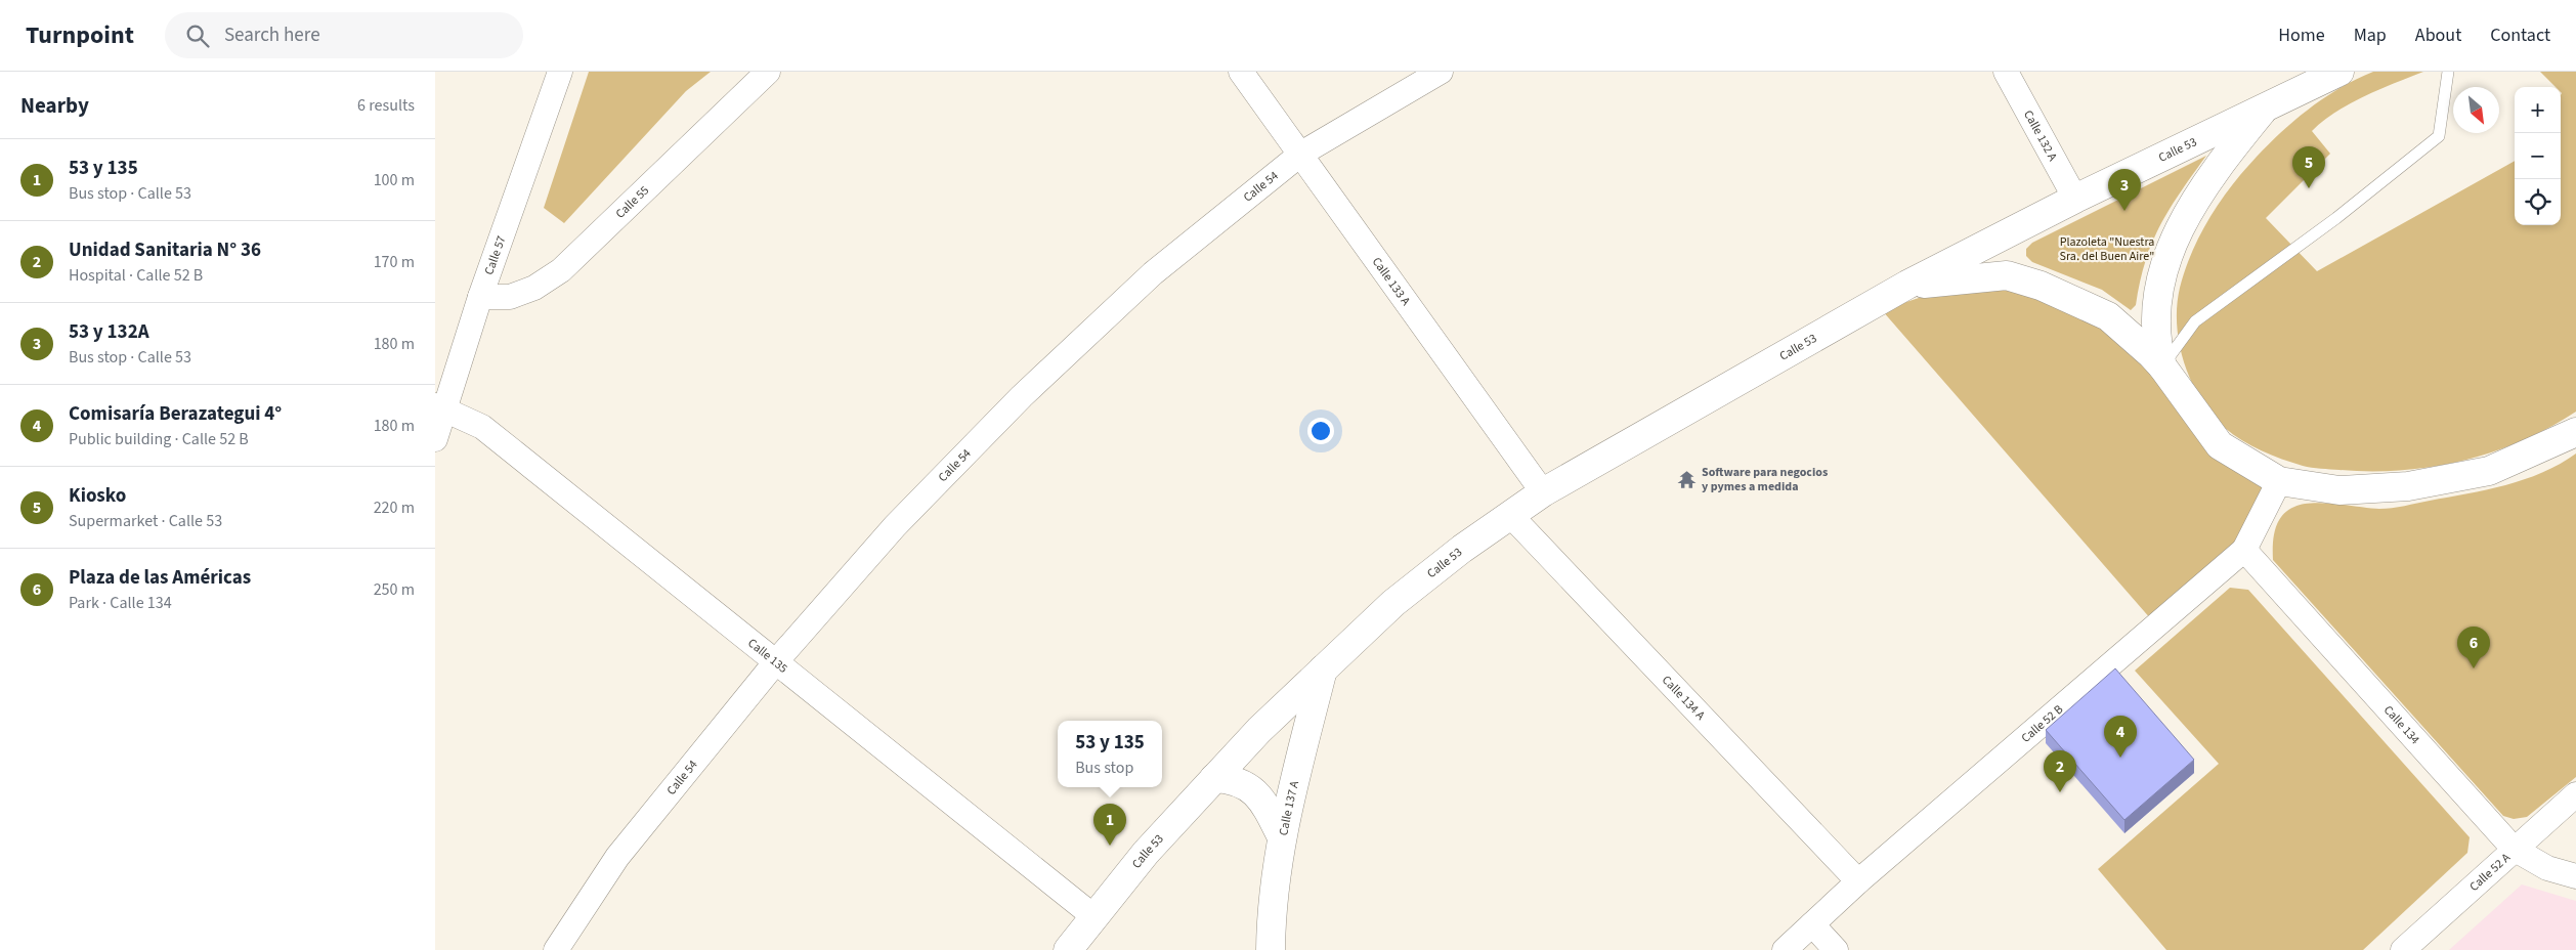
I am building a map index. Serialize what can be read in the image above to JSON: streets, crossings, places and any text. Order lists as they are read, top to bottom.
{
  "streets": {
    "main road": ["Calle 53", "Calle 137 A"],
    "street": [
      "Calle 132 A",
      "Calle 54",
      "Calle 55",
      "Calle 57",
      "Calle 133 A",
      "Calle 135",
      "Calle 134 A",
      "Calle 52 B",
      "Calle 134",
      "Calle 52 A"
    ]
  },
  "crossings": [
    ["Calle 132 A", "Calle 53"],
    ["Calle 53", "Calle 133 A"],
    ["Calle 53", "Calle 135"],
    ["Calle 53", "Calle 134 A"],
    ["Calle 53", "Calle 52 B"],
    ["Calle 53", "Calle 137 A"],
    ["Calle 54", "Calle 133 A"],
    ["Calle 54", "Calle 135"],
    ["Calle 55", "Calle 57"],
    ["Calle 57", "Calle 135"],
    ["Calle 134 A", "Calle 52 B"],
    ["Calle 52 B", "Calle 134"],
    ["Calle 134", "Calle 52 A"]
  ],
  "parks": ["Plazoleta \"Nuestra Sra. del Buen Aire\""],
  "places": {
    "temple": ["Software para negocios y pymes a medida"]
  },
  "north": "bottom right",
  "page": {
    "header": "Turnpoint",
    "search": "Search here",
    "nav": [
      "Home",
      "Map",
      "About",
      "Contact"
    ],
    "heading": ["Nearby", "6 results"],
    "map_buttons": ["+", "−"],
    "list": [
      {
        "mark": "1",
        "name": "53 y 135",
        "note": "Bus stop · Calle 53",
        "value": "100 m"
      },
      {
        "mark": "2",
        "name": "Unidad Sanitaria N° 36",
        "note": "Hospital · Calle 52 B",
        "value": "170 m"
      },
      {
        "mark": "3",
        "name": "53 y 132A",
        "note": "Bus stop · Calle 53",
        "value": "180 m"
      },
      {
        "mark": "4",
        "name": "Comisaría Berazategui 4°",
        "note": "Public building · Calle 52 B",
        "value": "180 m"
      },
      {
        "mark": "5",
        "name": "Kiosko",
        "note": "Supermarket · Calle 53",
        "value": "220 m"
      },
      {
        "mark": "6",
        "name": "Plaza de las Américas",
        "note": "Park · Calle 134",
        "value": "250 m"
      }
    ],
    "pins": [
      "5",
      "3",
      "6",
      "4",
      "2",
      "1"
    ],
    "popup": ["53 y 135", "Bus stop"]
  }
}
